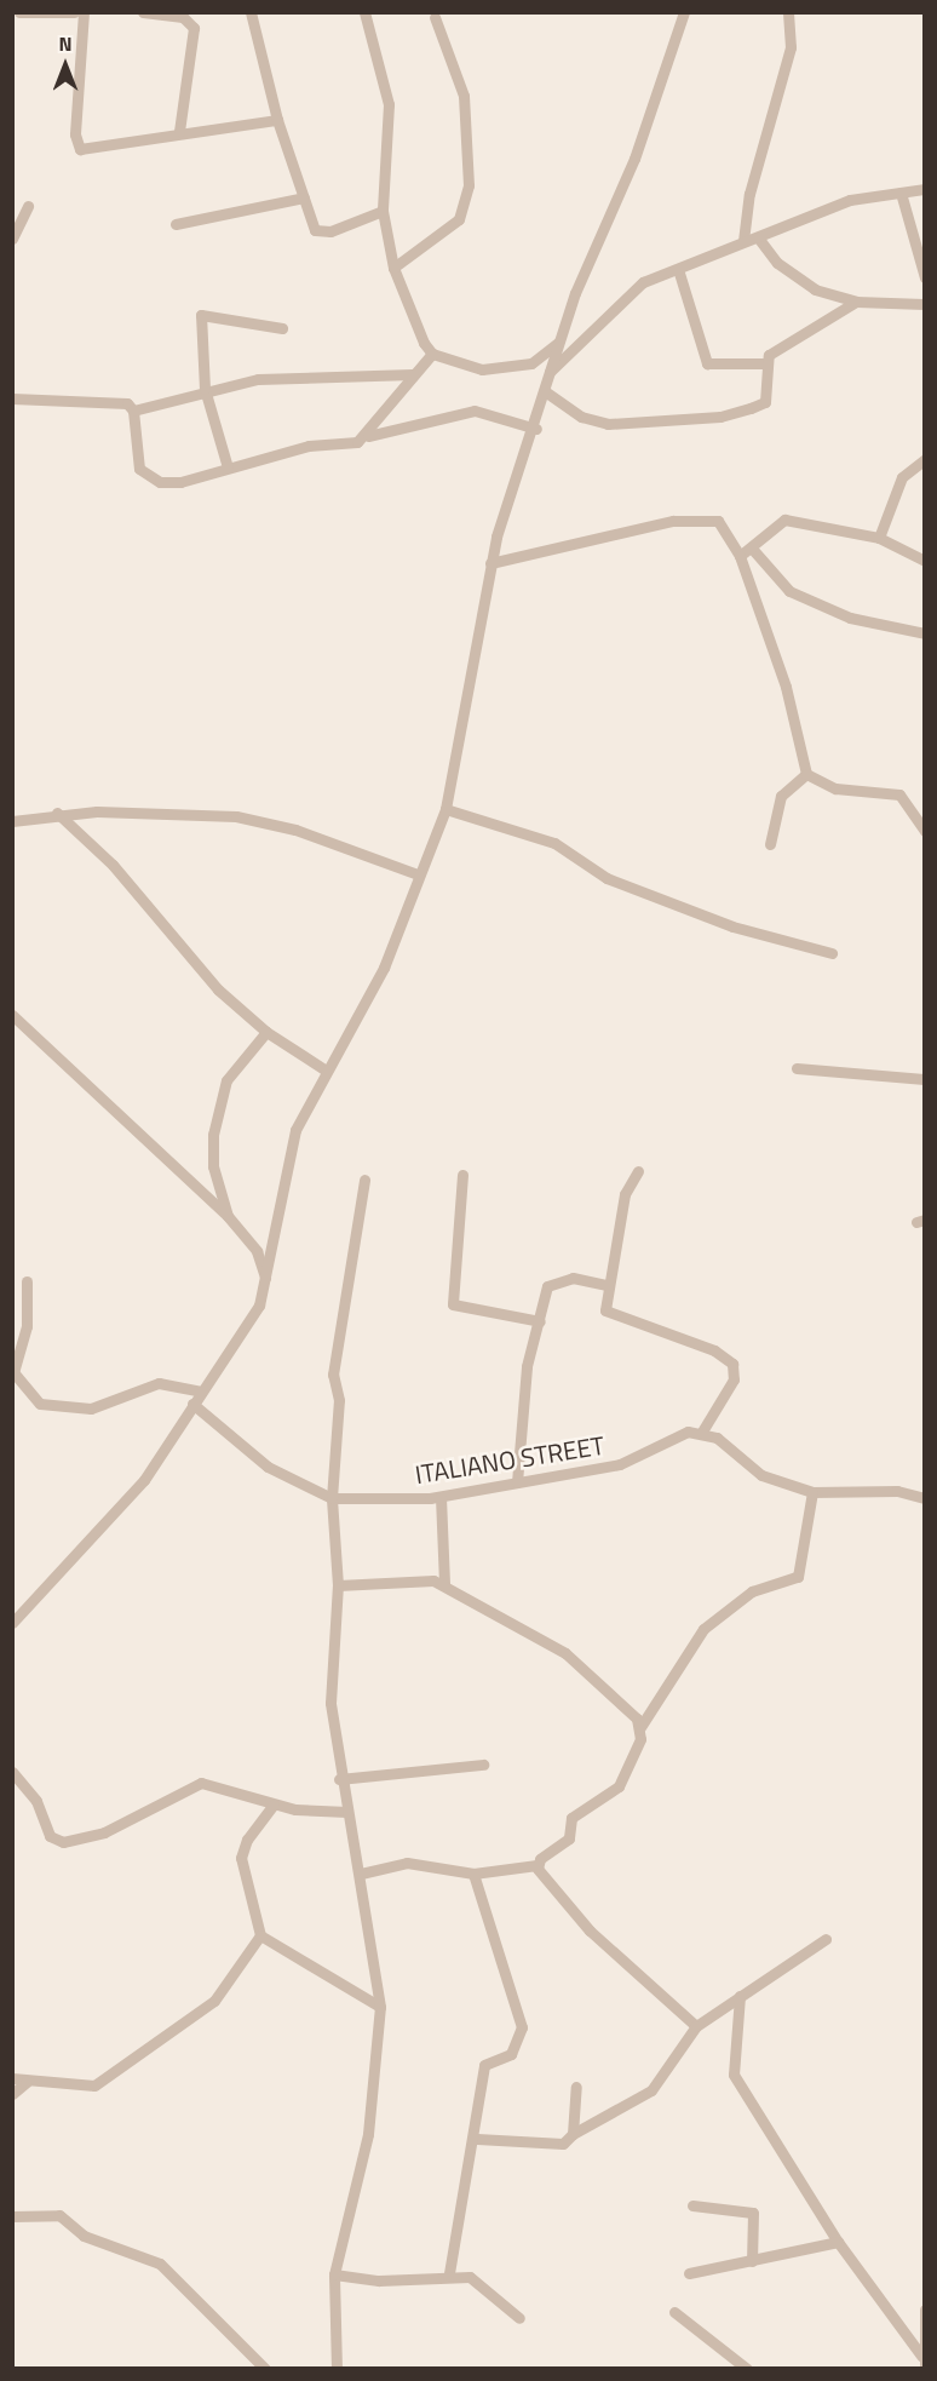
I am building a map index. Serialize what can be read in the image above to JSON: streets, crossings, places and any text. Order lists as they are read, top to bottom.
{
  "streets": {
    "street": ["ITALIANO STREET"]
  },
  "north": "top"
}
